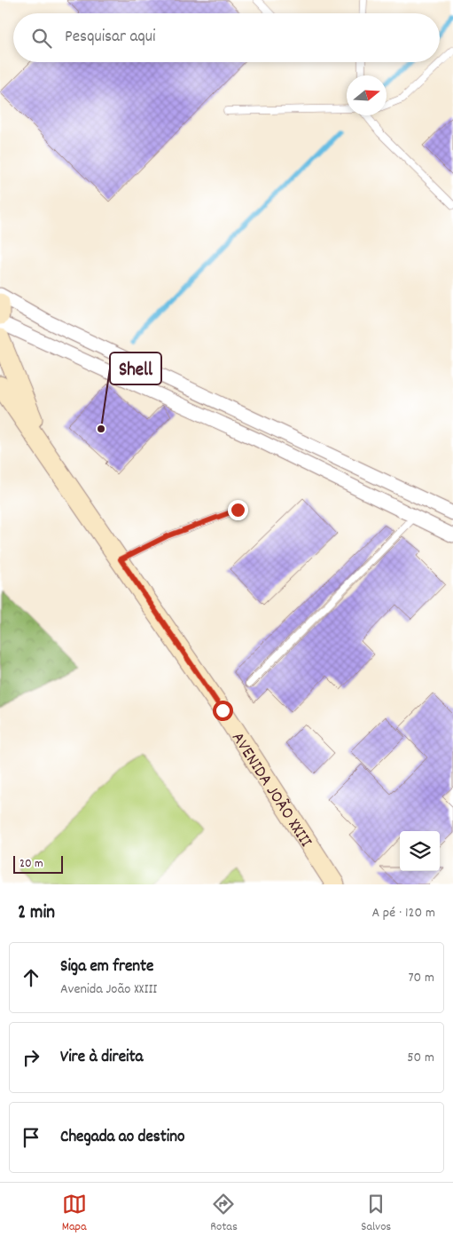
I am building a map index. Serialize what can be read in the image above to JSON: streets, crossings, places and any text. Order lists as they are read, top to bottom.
{
  "streets": {
    "main road": ["AVENIDA JOÃO XXIII"]
  },
  "places": ["Shell"],
  "scale_bar": "20 m",
  "north": "right",
  "page": {
    "search": "Pesquisar aqui",
    "scale": "20 m",
    "heading": ["2 min", "A pé · 120 m"],
    "list": [
      ["Siga em frente", "Avenida João XXIII", "70 m"],
      ["Vire à direita", "50 m"],
      "Chegada ao destino"
    ],
    "nav": ["Mapa", "Rotas", "Salvos"]
  }
}
